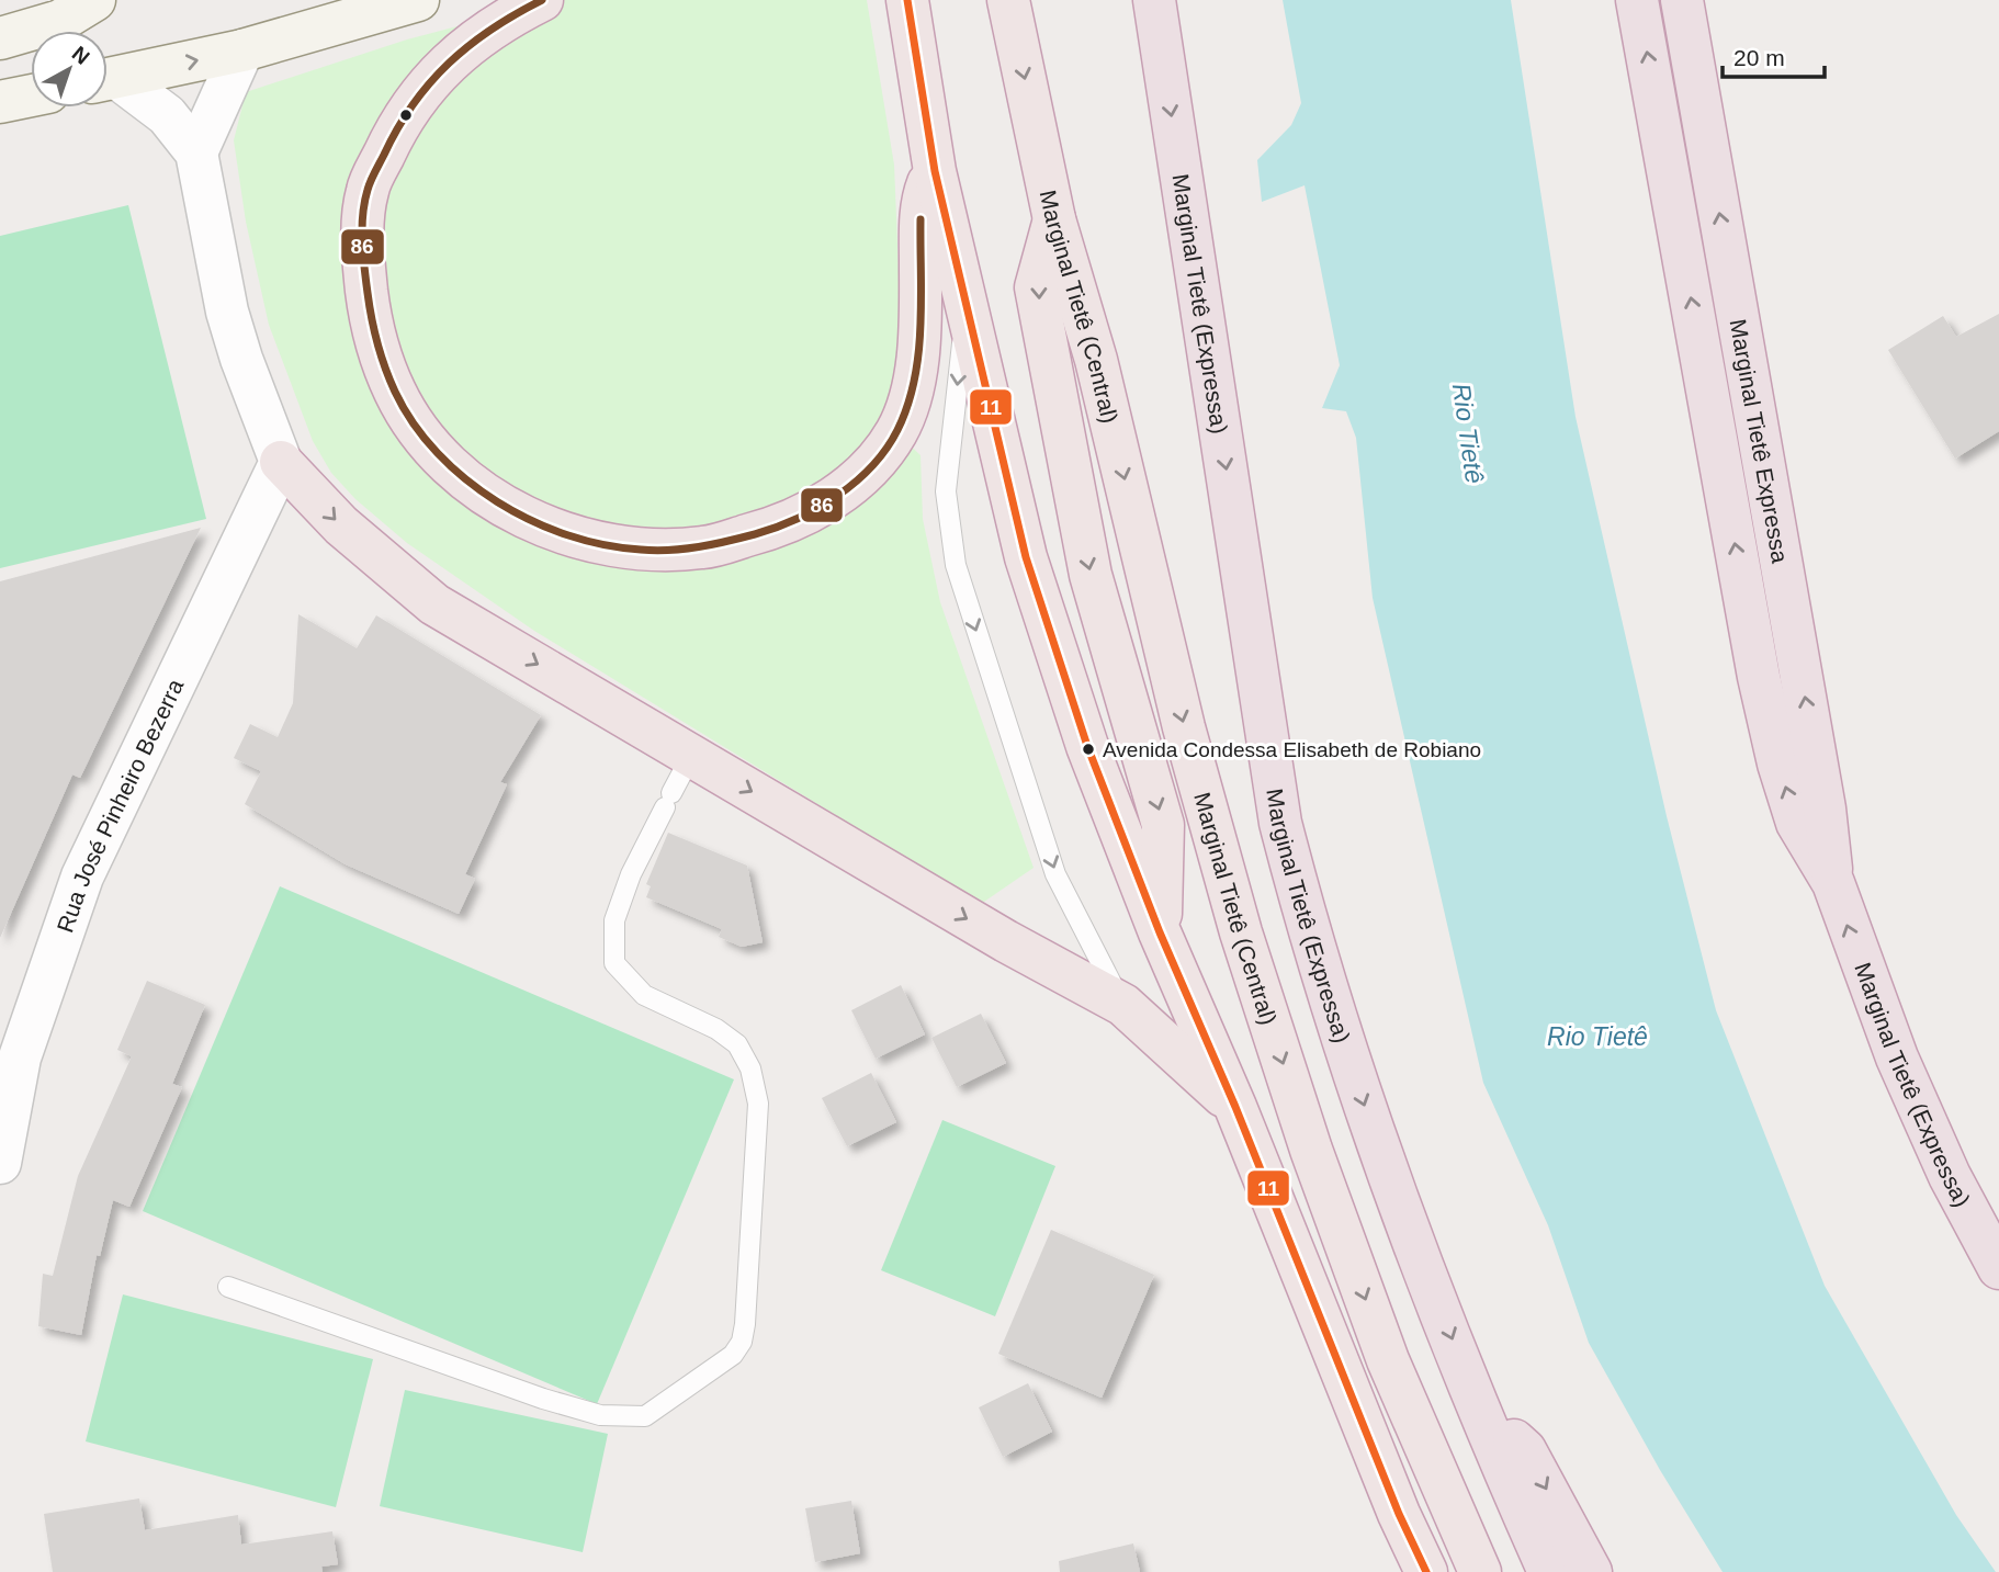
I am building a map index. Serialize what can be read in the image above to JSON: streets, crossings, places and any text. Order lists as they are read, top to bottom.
{
  "streets": {
    "highway": ["Marginal Tietê (Expressa)", "Marginal Tietê (Central)", "Marginal Tietê Expressa"],
    "street": ["Rua José Pinheiro Bezerra"]
  },
  "crossings": [
    ["Marginal Tietê (Expressa)", "Marginal Tietê Expressa"]
  ],
  "one_way": ["Marginal Tietê Expressa"],
  "water": ["Rio Tietê"],
  "places": ["Avenida Condessa Elisabeth de Robiano"],
  "lines": ["transit line 86", "transit line 11"],
  "scale_bar": "20 m",
  "north": "top right"
}
